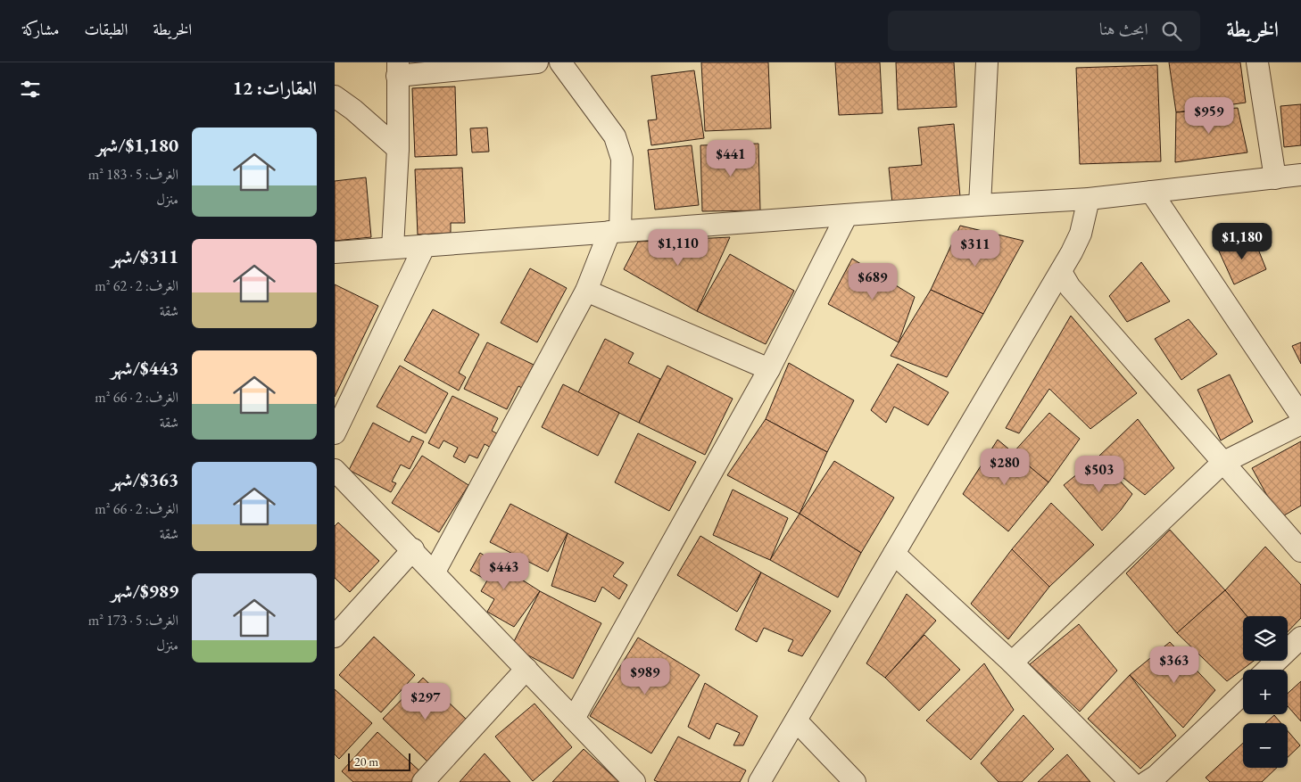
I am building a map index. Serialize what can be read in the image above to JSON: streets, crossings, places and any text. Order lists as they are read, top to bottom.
{
  "scale_bar": "20 m",
  "page": {
    "header": "الخريطة",
    "search": "ابحث هنا",
    "nav": ["الخريطة", "الطبقات", "مشاركة"],
    "heading": "العقارات: 12",
    "price": [
      "$959",
      "$441",
      "$1,180",
      "$1,110",
      "$311",
      "$689",
      "$280",
      "$503",
      "$443",
      "$363",
      "$989",
      "$297"
    ],
    "list": [
      {
        "name": "$1,180/شهر",
        "note": "الغرف: 5 · 183 m² · منزل"
      },
      {
        "name": "$311/شهر",
        "note": "الغرف: 2 · 62 m² · شقة"
      },
      {
        "name": "$443/شهر",
        "note": "الغرف: 2 · 66 m² · شقة"
      },
      {
        "name": "$363/شهر",
        "note": "الغرف: 2 · 66 m² · شقة"
      },
      {
        "name": "$989/شهر",
        "note": "الغرف: 5 · 173 m² · منزل"
      }
    ],
    "map_buttons": ["+", "−"],
    "scale": "20 m"
  }
}
